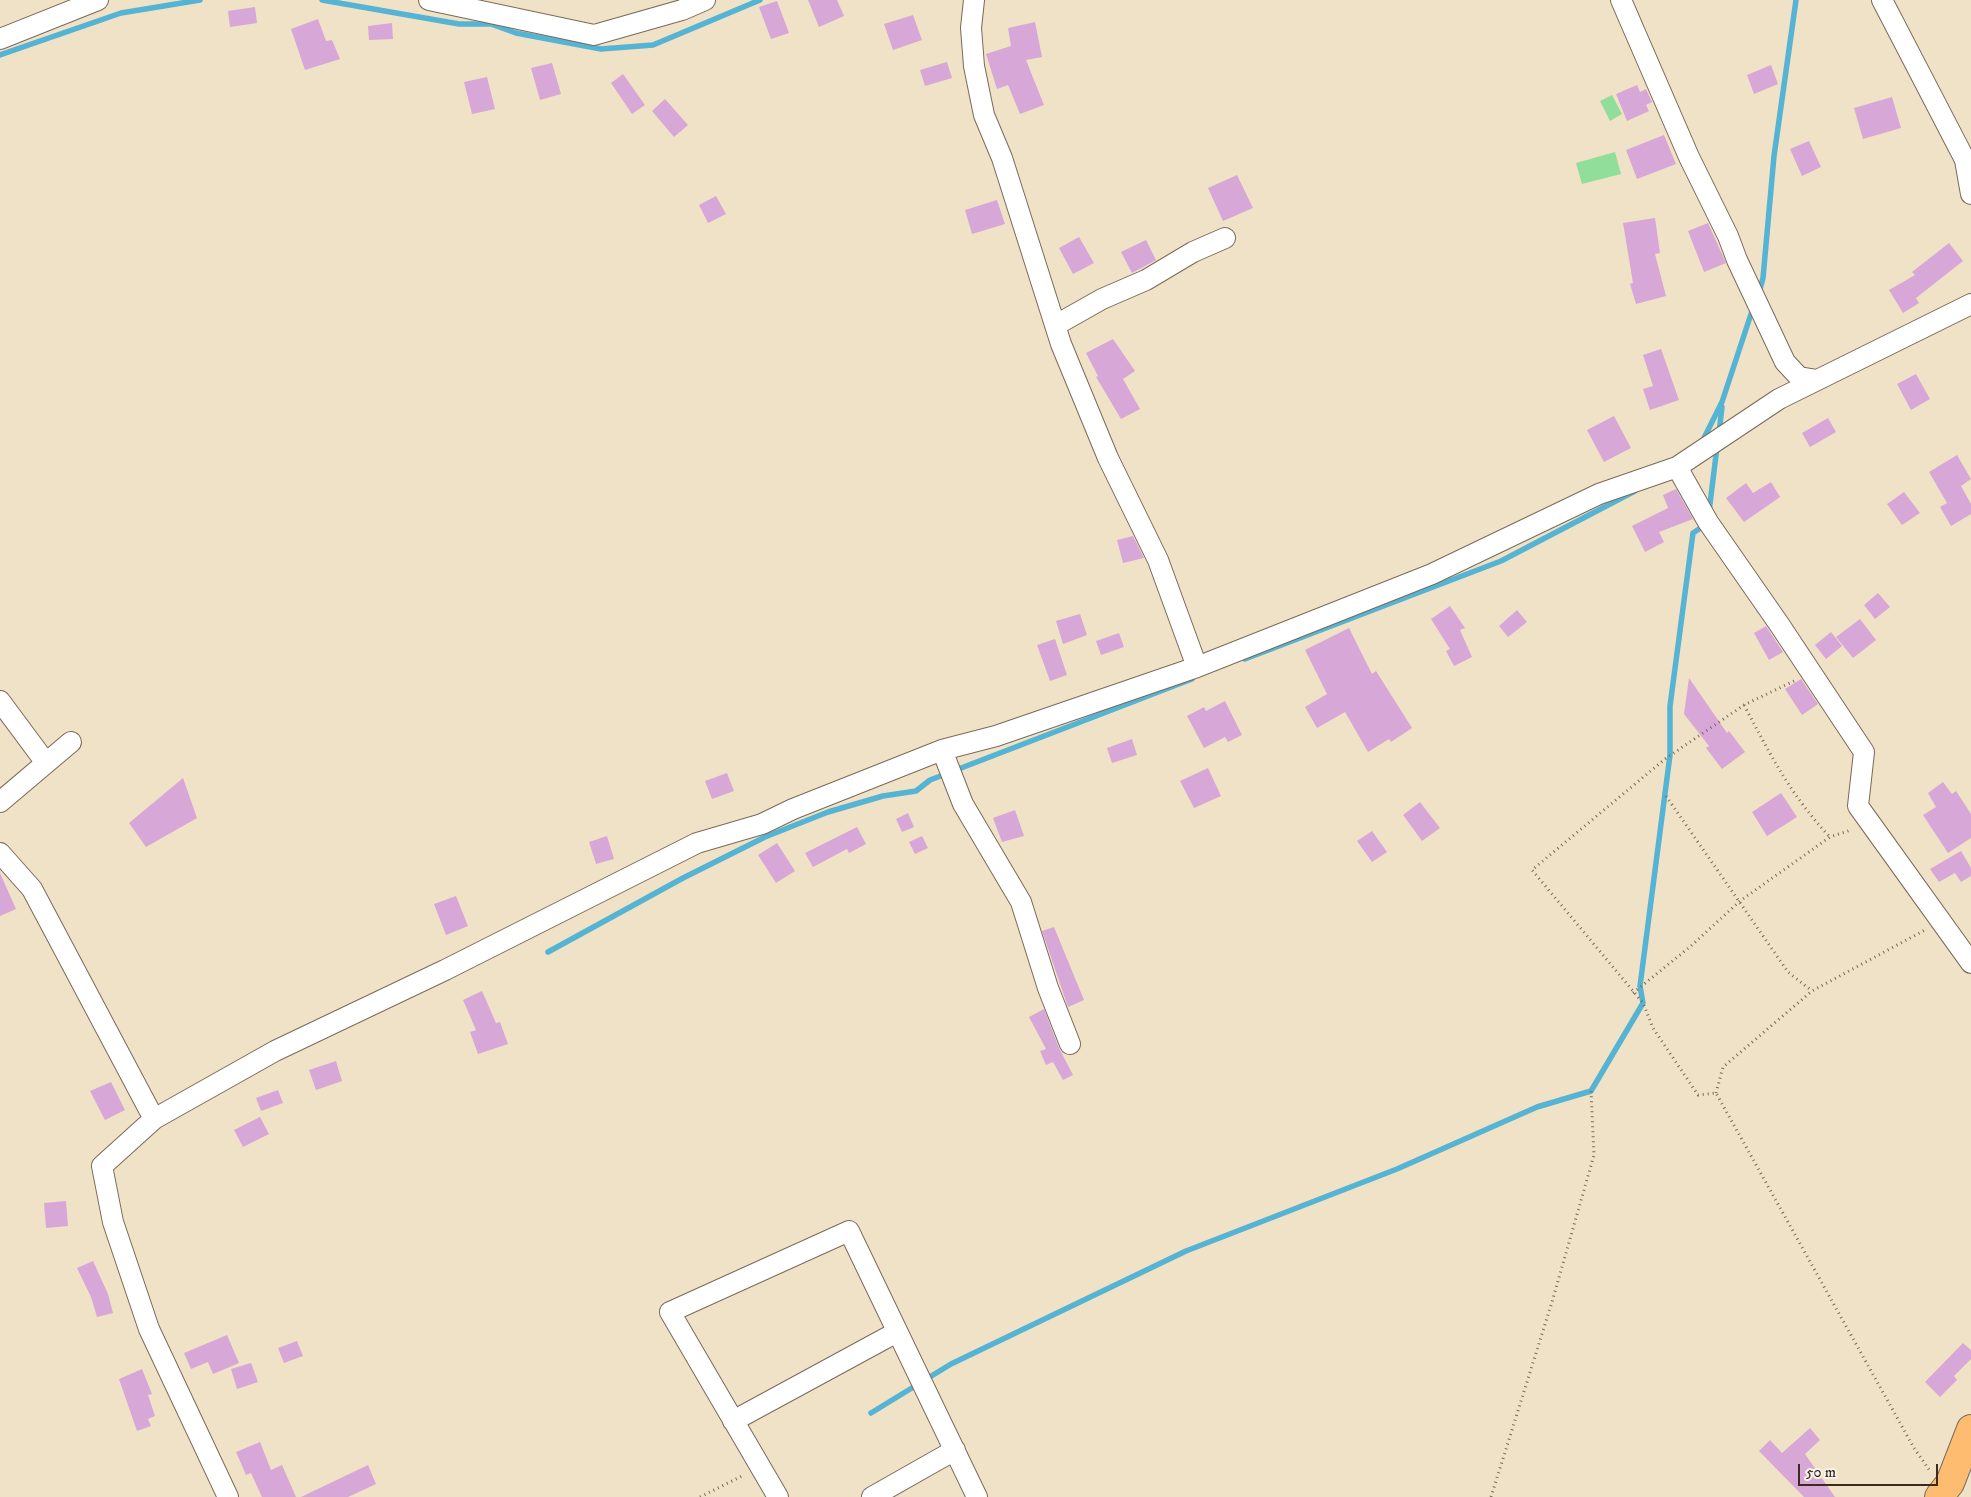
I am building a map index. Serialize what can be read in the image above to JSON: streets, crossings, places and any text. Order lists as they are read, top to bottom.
{
  "scale_bar": "50 m"
}
